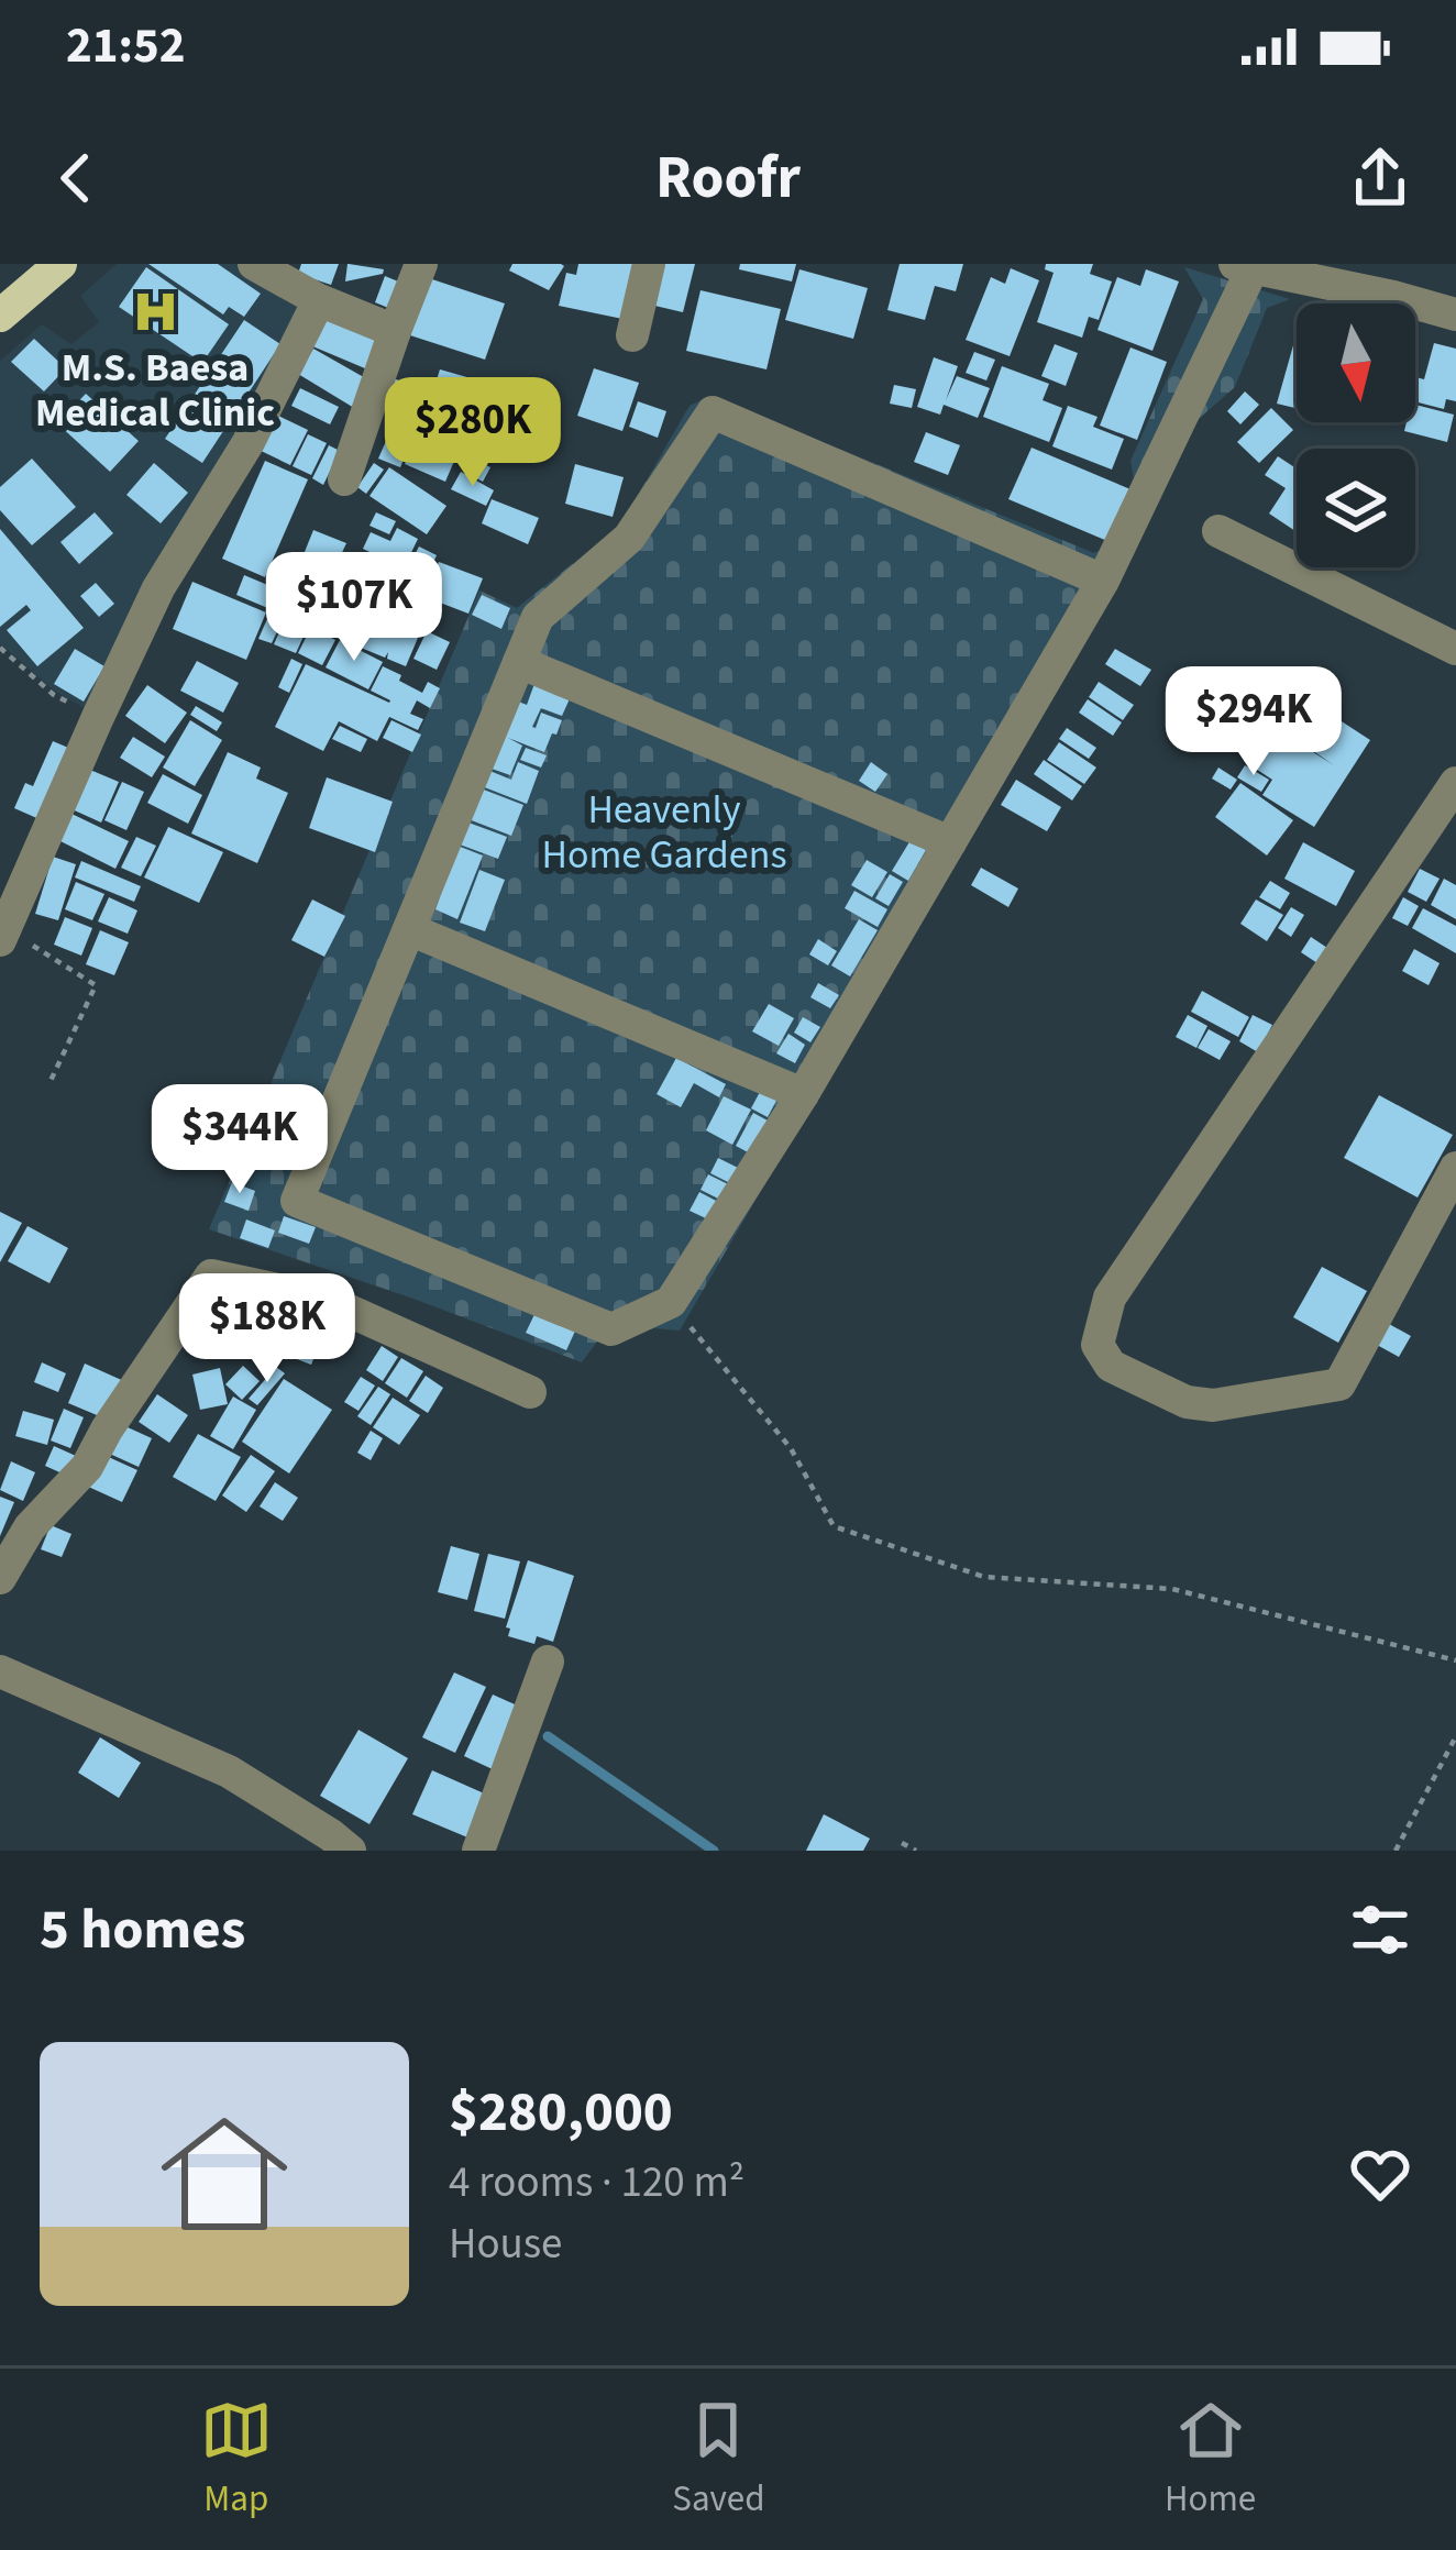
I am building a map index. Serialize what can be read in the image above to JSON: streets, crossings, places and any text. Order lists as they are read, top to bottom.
{
  "parks": ["Heavenly Home Gardens"],
  "places": {
    "hospital": ["M.S. Baesa Medical Clinic"]
  },
  "north": "bottom",
  "page": {
    "status": "21:52",
    "header": "Roofr",
    "price": [
      "$280K",
      "$107K",
      "$294K",
      "$344K",
      "$188K"
    ],
    "heading": "5 homes",
    "list": [
      {
        "name": "$280,000",
        "note": "4 rooms · 120 m² · House"
      }
    ],
    "tabs": ["Map", "Saved", "Home"]
  }
}
